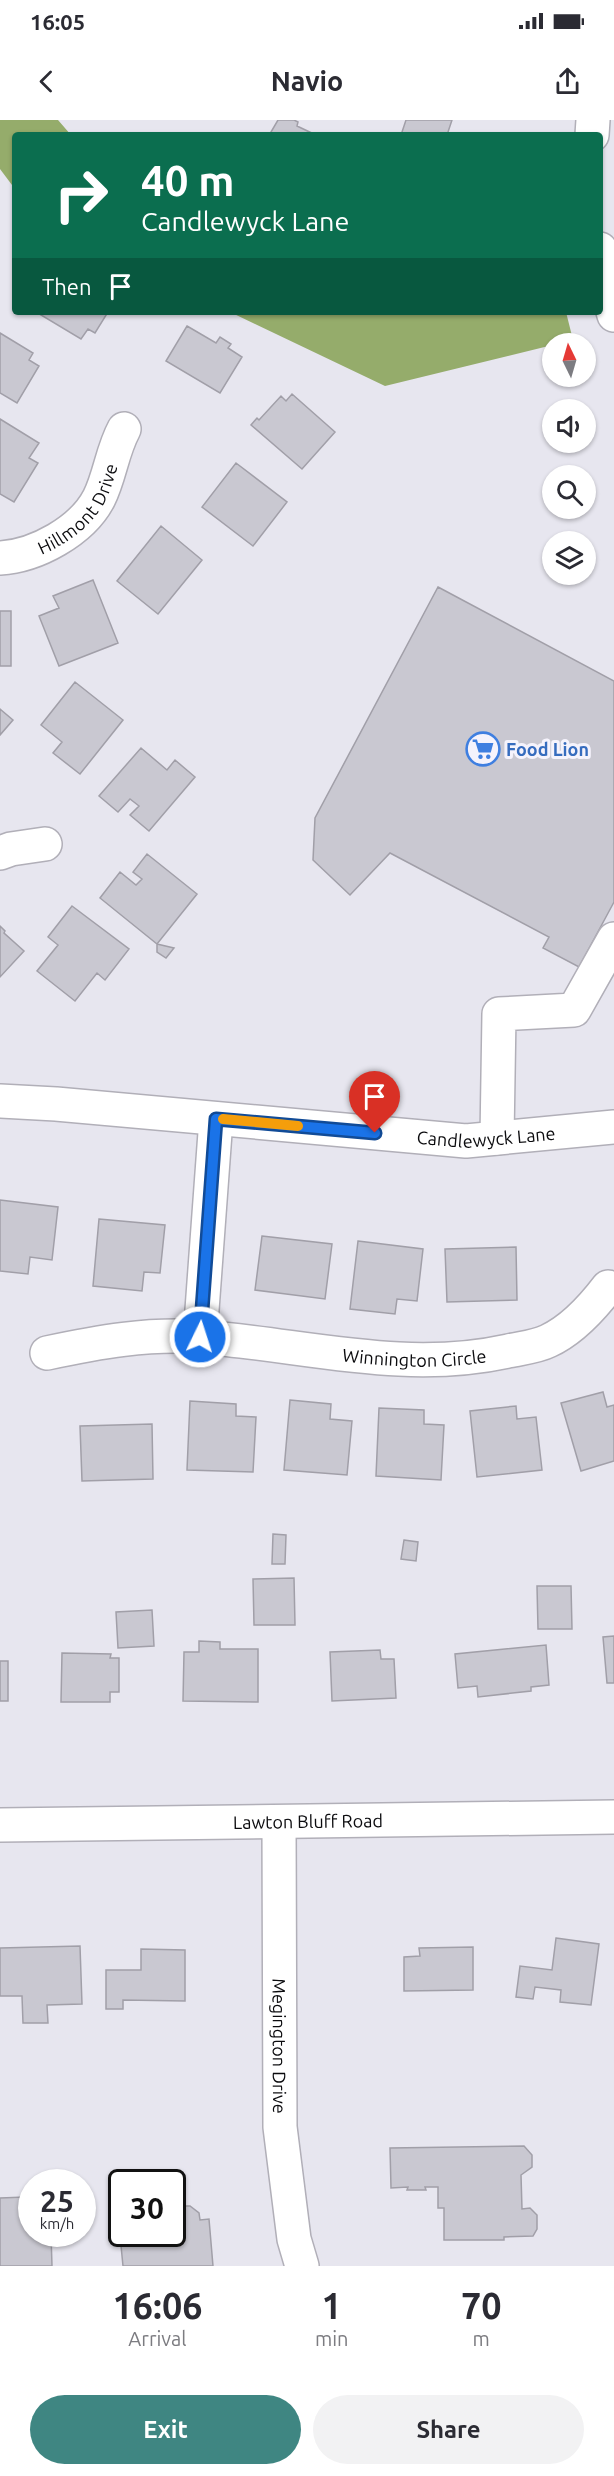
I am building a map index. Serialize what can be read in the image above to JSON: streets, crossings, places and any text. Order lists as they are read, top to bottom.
{
  "streets": {
    "street": [
      "Hillmont Drive",
      "Candlewyck Lane",
      "Winnington Circle",
      "Lawton Bluff Road",
      "Megington Drive"
    ]
  },
  "crossings": [
    ["Lawton Bluff Road", "Megington Drive"]
  ],
  "places": {
    "supermarket": ["Food Lion"]
  },
  "north": "top",
  "page": {
    "status": "16:05",
    "header": "Navio",
    "turn": ["40 m", "Candlewyck Lane"],
    "then": "Then",
    "speed": "25 km/h",
    "limit": "30",
    "eta": [
      "16:06",
      "Arrival",
      "1",
      "min",
      "70",
      "m"
    ],
    "buttons": ["Exit", "Share"]
  }
}
